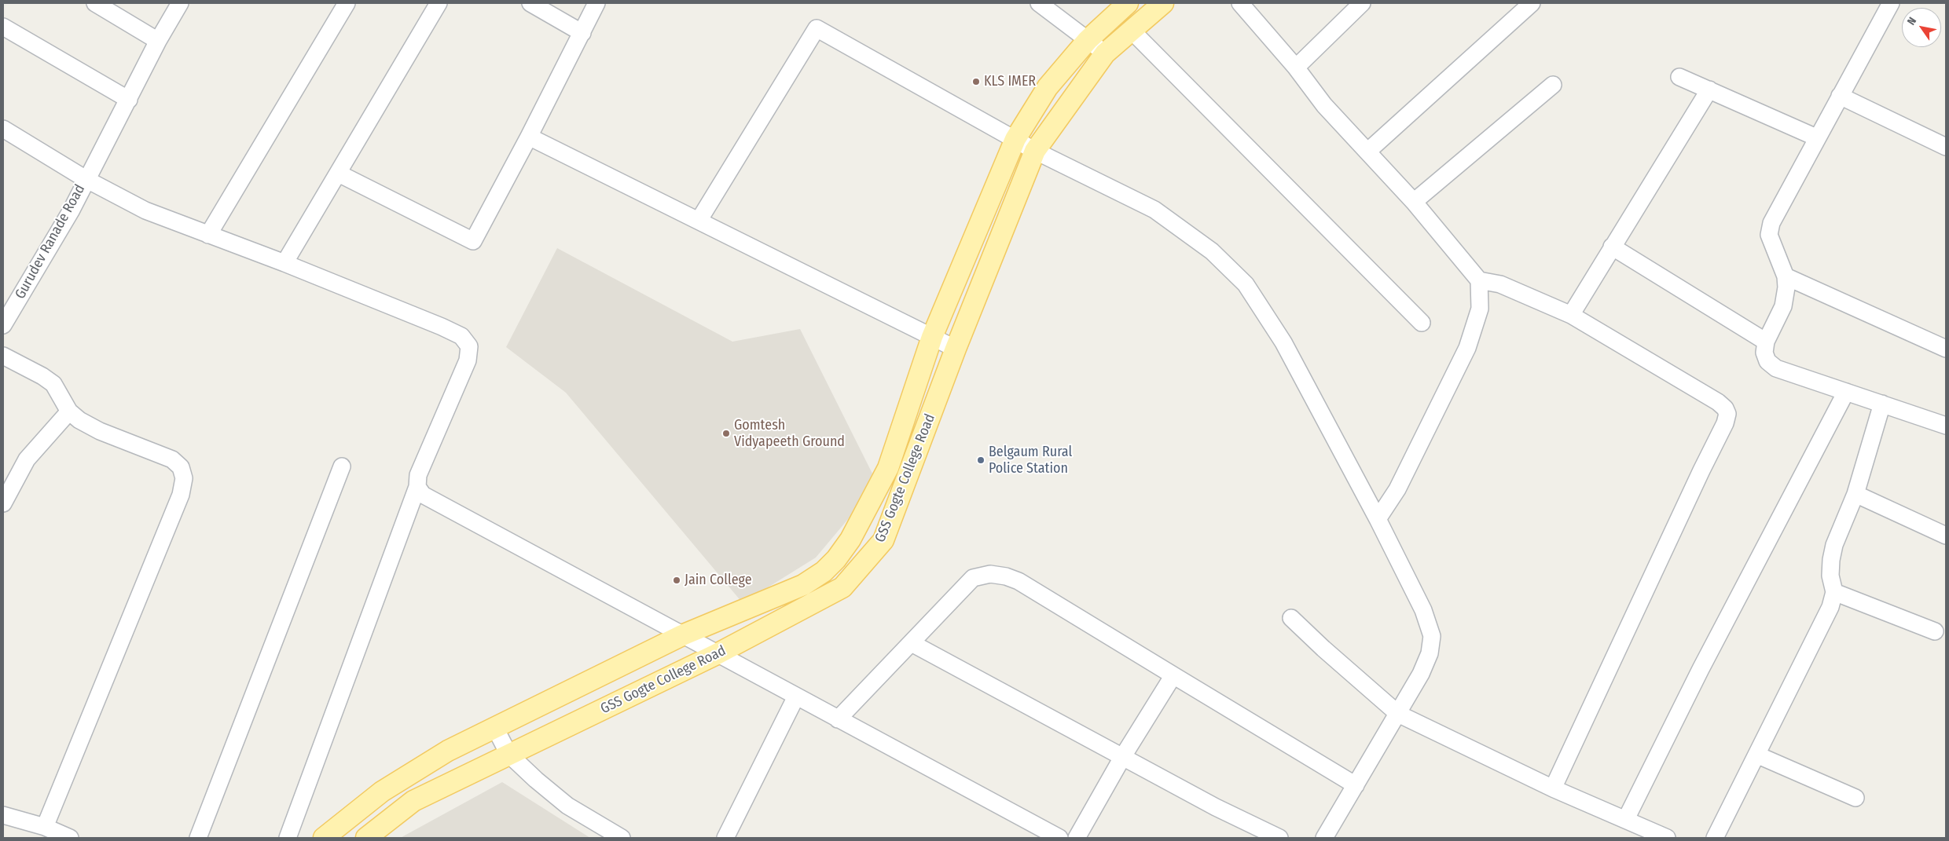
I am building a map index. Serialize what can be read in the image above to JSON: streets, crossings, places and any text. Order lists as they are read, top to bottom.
{
  "streets": {
    "main road": ["GSS Gogte College Road"],
    "street": ["Gurudev Ranade Road"]
  },
  "places": [
    "KLS IMER",
    "Gomtesh Vidyapeeth Ground",
    "Belgaum Rural Police Station",
    "Jain College"
  ],
  "north": "top left"
}
